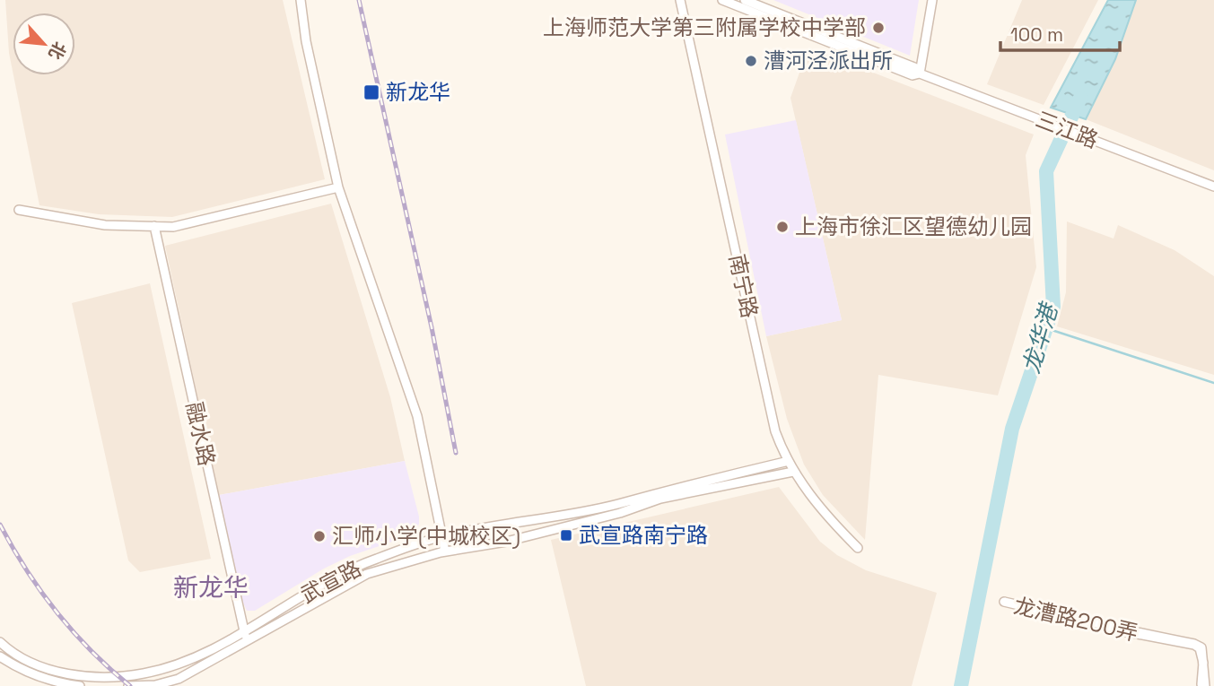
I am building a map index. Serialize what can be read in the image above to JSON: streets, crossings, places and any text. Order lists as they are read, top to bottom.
{
  "streets": {
    "street": [
      "三江路",
      "南宁路",
      "融水路",
      "武宣路",
      "龙漕路200弄"
    ]
  },
  "crossings": [
    ["南宁路", "武宣路"],
    ["融水路", "武宣路"]
  ],
  "districts": ["新龙华"],
  "water": ["龙华港"],
  "places": {
    "other": [
      "上海师范大学第三附属学校中学部",
      "漕河泾派出所",
      "上海市徐汇区望德幼儿园",
      "汇师小学(中城校区)"
    ],
    "transit": ["新龙华", "武宣路南宁路"]
  },
  "scale_bar": "100 m",
  "north": "bottom right"
}
